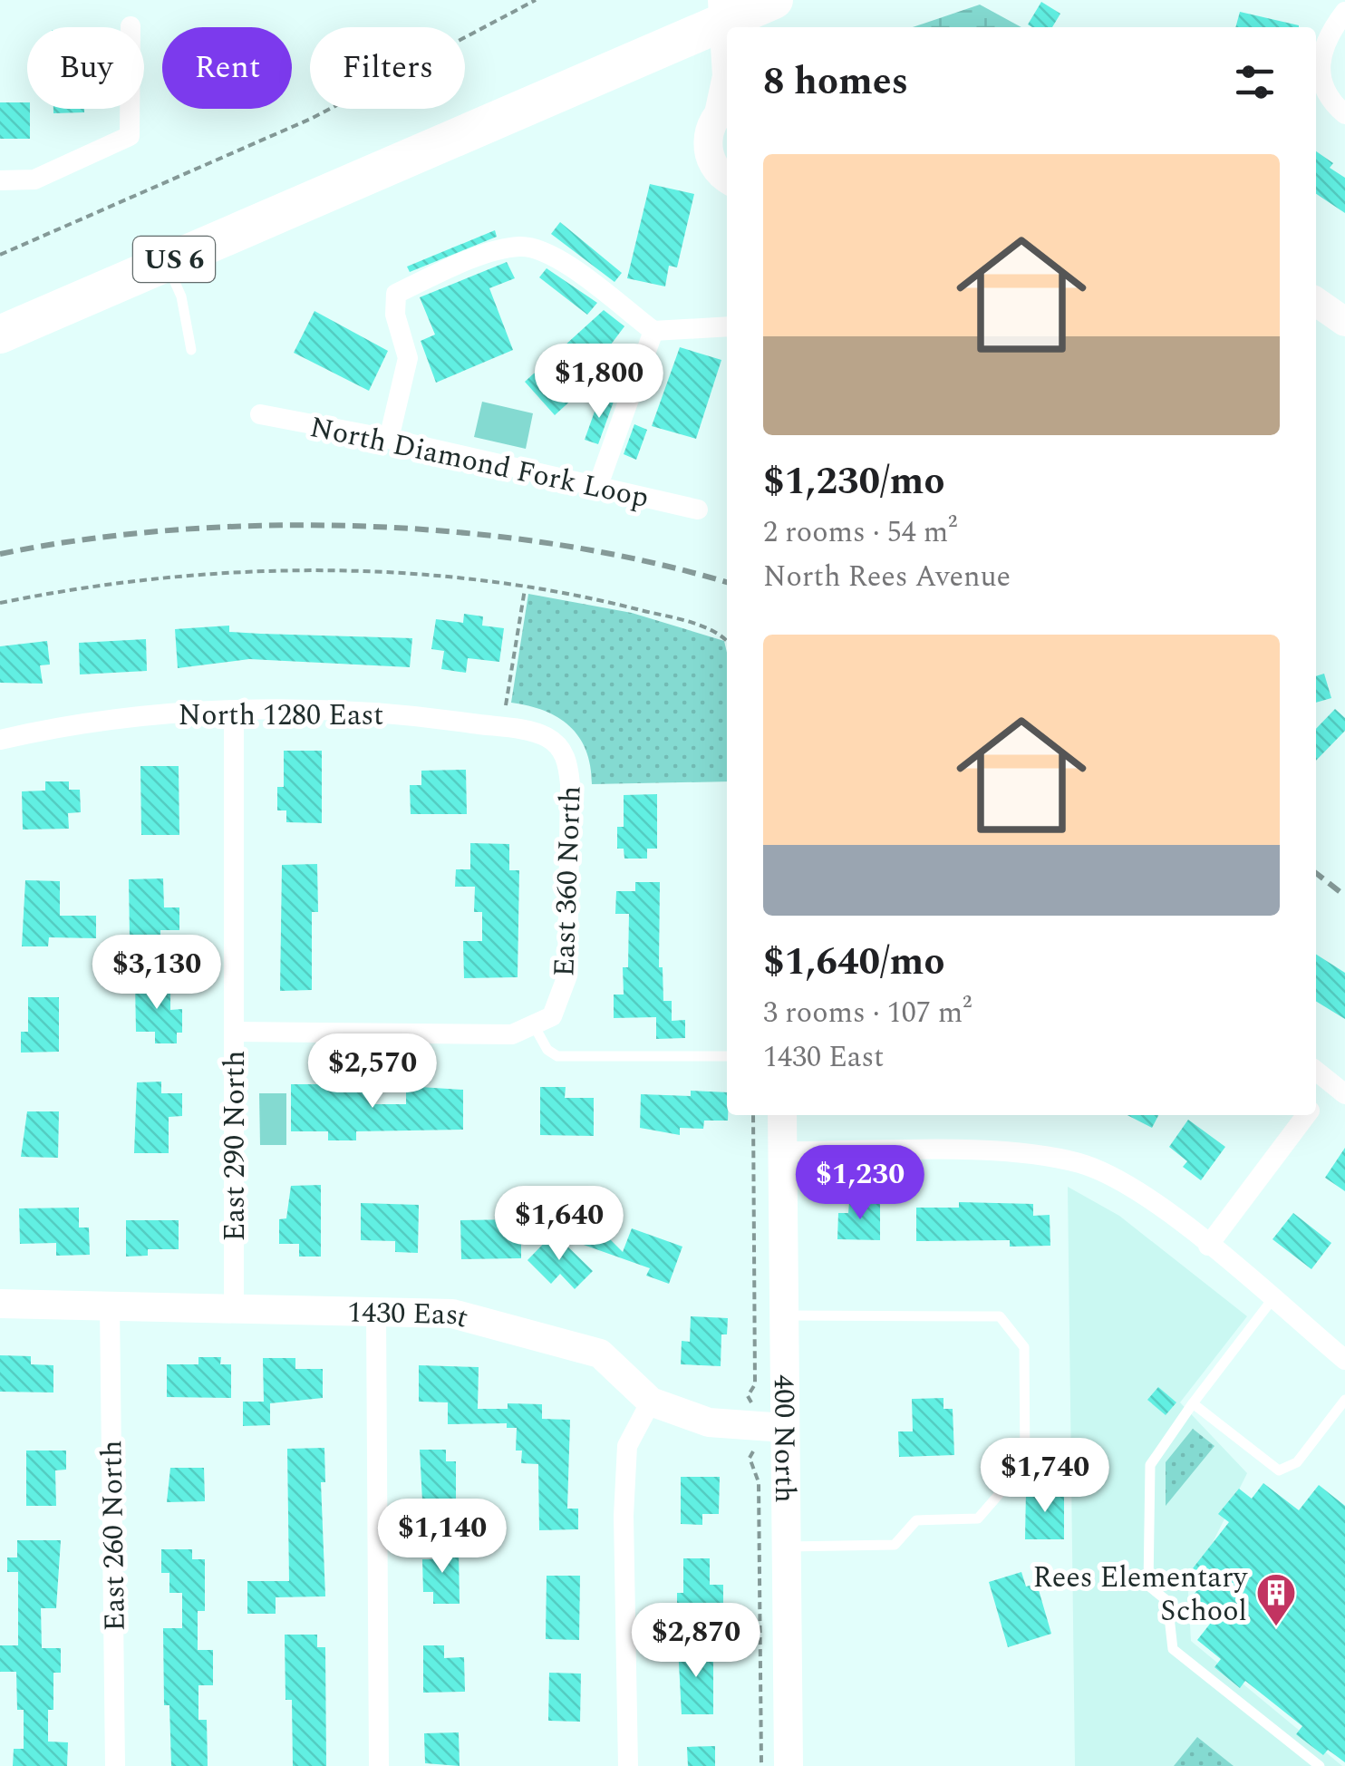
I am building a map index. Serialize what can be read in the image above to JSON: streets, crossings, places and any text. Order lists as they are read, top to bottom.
{
  "streets": {
    "highway": ["US 6"],
    "main road": ["1430 East", "400 North"],
    "street": [
      "North Diamond Fork Loop",
      "North 1280 East",
      "East 360 North",
      "East 290 North",
      "East 260 North"
    ]
  },
  "crossings": [
    ["North 1280 East", "East 360 North"],
    ["North 1280 East", "East 290 North"],
    ["East 290 North", "1430 East"],
    ["1430 East", "400 North"],
    ["1430 East", "East 260 North"]
  ],
  "places": {
    "building": ["Rees Elementary School"]
  },
  "page": {
    "chip": ["Buy", "Rent", "Filters"],
    "heading": "8 homes",
    "list": [
      {
        "name": "$1,230/mo",
        "note": "2 rooms · 54 m² · North Rees Avenue"
      },
      {
        "name": "$1,640/mo",
        "note": "3 rooms · 107 m² · 1430 East"
      }
    ],
    "price": [
      "$1,800",
      "$3,130",
      "$2,570",
      "$1,230",
      "$1,640",
      "$1,740",
      "$1,140",
      "$2,870"
    ]
  }
}
